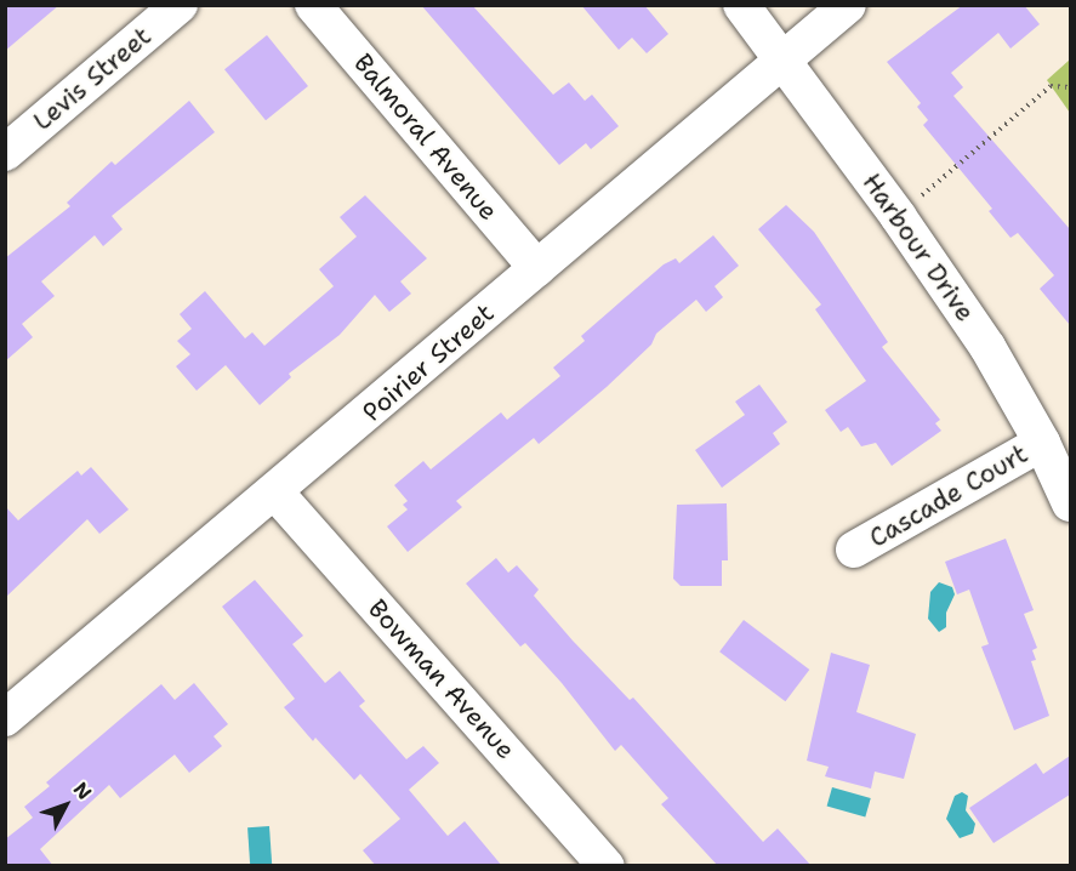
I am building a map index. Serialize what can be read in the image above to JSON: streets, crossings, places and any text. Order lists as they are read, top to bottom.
{
  "streets": {
    "street": [
      "Levis Street",
      "Balmoral Avenue",
      "Harbour Drive",
      "Poirier Street",
      "Cascade Court",
      "Bowman Avenue"
    ]
  },
  "crossings": [
    ["Balmoral Avenue", "Poirier Street"],
    ["Harbour Drive", "Poirier Street"],
    ["Harbour Drive", "Cascade Court"],
    ["Poirier Street", "Bowman Avenue"]
  ],
  "north": "top right"
}
